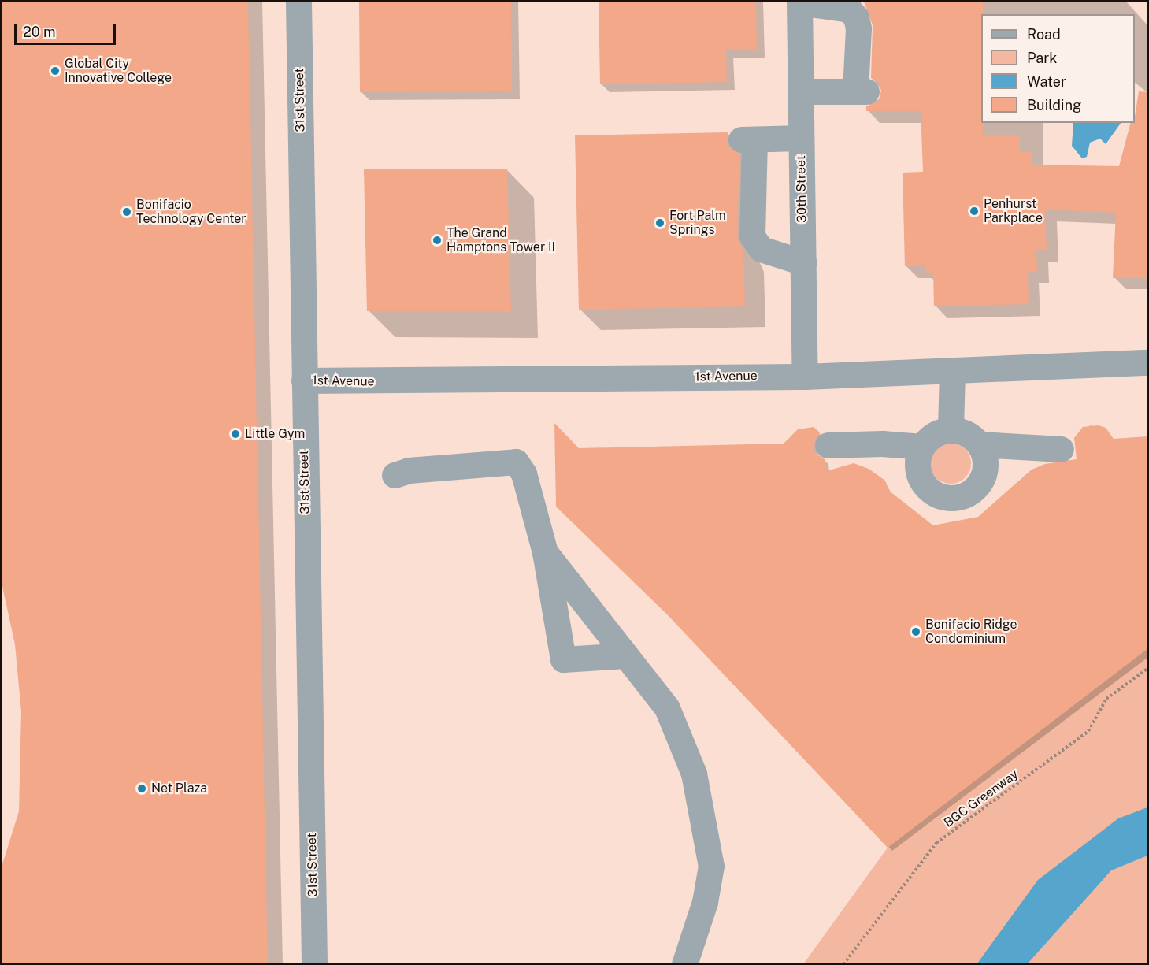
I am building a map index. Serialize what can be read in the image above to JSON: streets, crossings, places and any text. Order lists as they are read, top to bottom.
{
  "streets": {
    "street": ["31st Street", "30th Street", "1st Avenue"],
    "path": ["BGC Greenway"]
  },
  "crossings": [
    ["31st Street", "1st Avenue"],
    ["30th Street", "1st Avenue"]
  ],
  "places": [
    "Global City Innovative College",
    "Penhurst Parkplace",
    "Bonifacio Technology Center",
    "Fort Palm Springs",
    "The Grand Hamptons Tower II",
    "Little Gym",
    "Bonifacio Ridge Condominium",
    "Net Plaza"
  ],
  "legend": [
    "Road",
    "Park",
    "Water",
    "Building"
  ],
  "scale_bar": "20 m"
}
